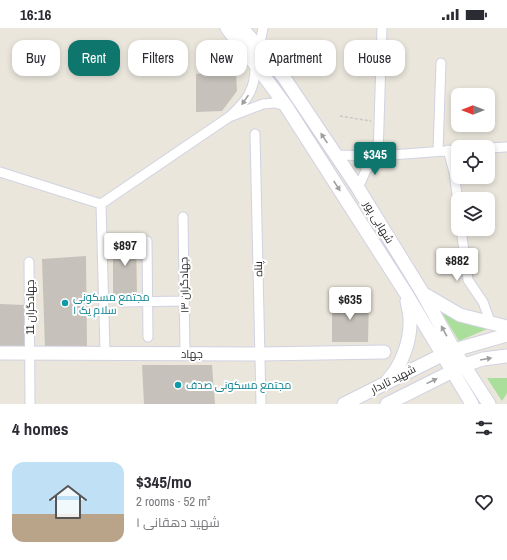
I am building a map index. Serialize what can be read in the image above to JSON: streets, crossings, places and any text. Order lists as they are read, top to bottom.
{
  "streets": {
    "main road": ["شهابی پور", "جهاد", "شهید تابدار"],
    "street": ["پناه", "جهادگران ۱۳", "جهادگران 11"]
  },
  "crossings": [
    ["شهابی پور", "شهید تابدار"],
    ["پناه", "جهاد"],
    ["جهادگران ۱۳", "جهاد"],
    ["جهادگران 11", "جهاد"]
  ],
  "places": ["مجتمع مسکونی سلام یک ۱", "مجتمع مسکونی صدف"],
  "north": "left",
  "page": {
    "status": "16:16",
    "chip": [
      "Buy",
      "Rent",
      "Filters",
      "New",
      "Apartment",
      "House"
    ],
    "price": [
      "$345",
      "$897",
      "$882",
      "$635"
    ],
    "heading": "4 homes",
    "list": [
      {
        "name": "$345/mo",
        "note": "2 rooms · 52 m² · شهید دهقانی ۱"
      }
    ]
  }
}
